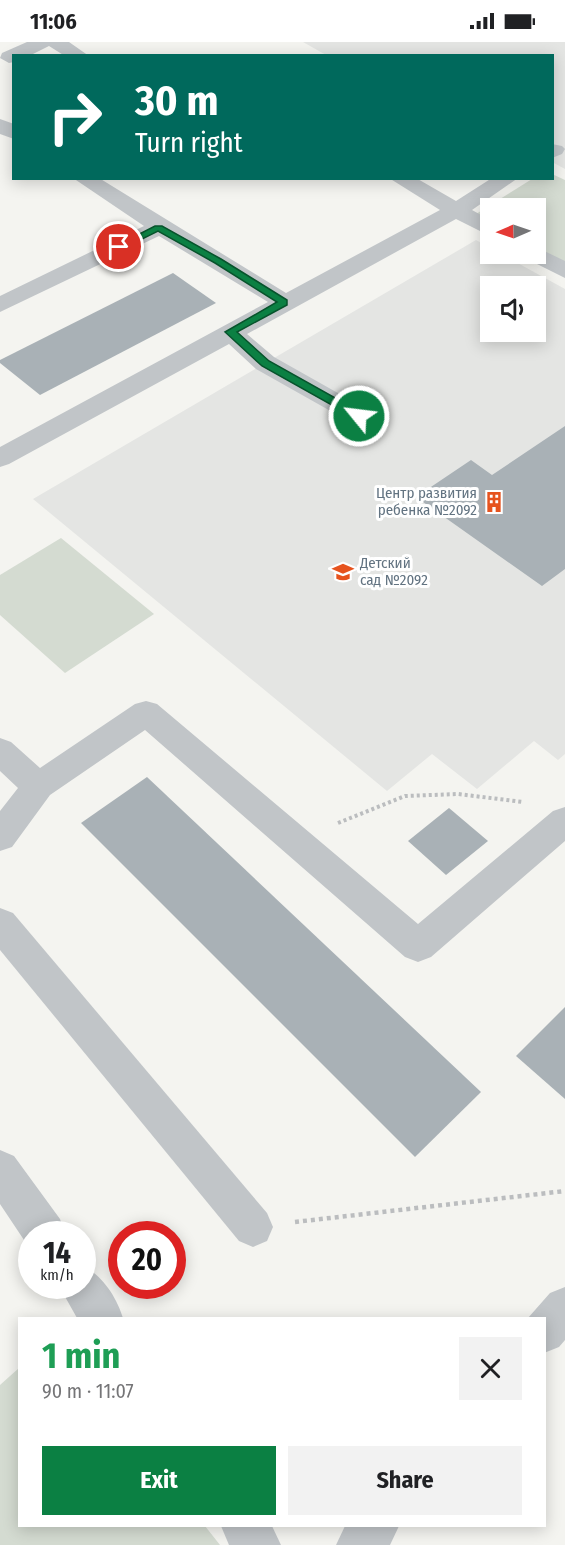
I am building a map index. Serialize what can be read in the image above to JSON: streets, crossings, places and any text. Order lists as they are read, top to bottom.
{
  "places": {
    "building": ["Центр развития ребенка №2092"],
    "school or university": ["Детский сад №2092"]
  },
  "north": "left",
  "page": {
    "status": "11:06",
    "turn": ["30 m", "Turn right"],
    "speed": "14 km/h",
    "limit": "20",
    "heading": ["1 min", "90 m · 11:07"],
    "buttons": ["Exit", "Share"]
  }
}
